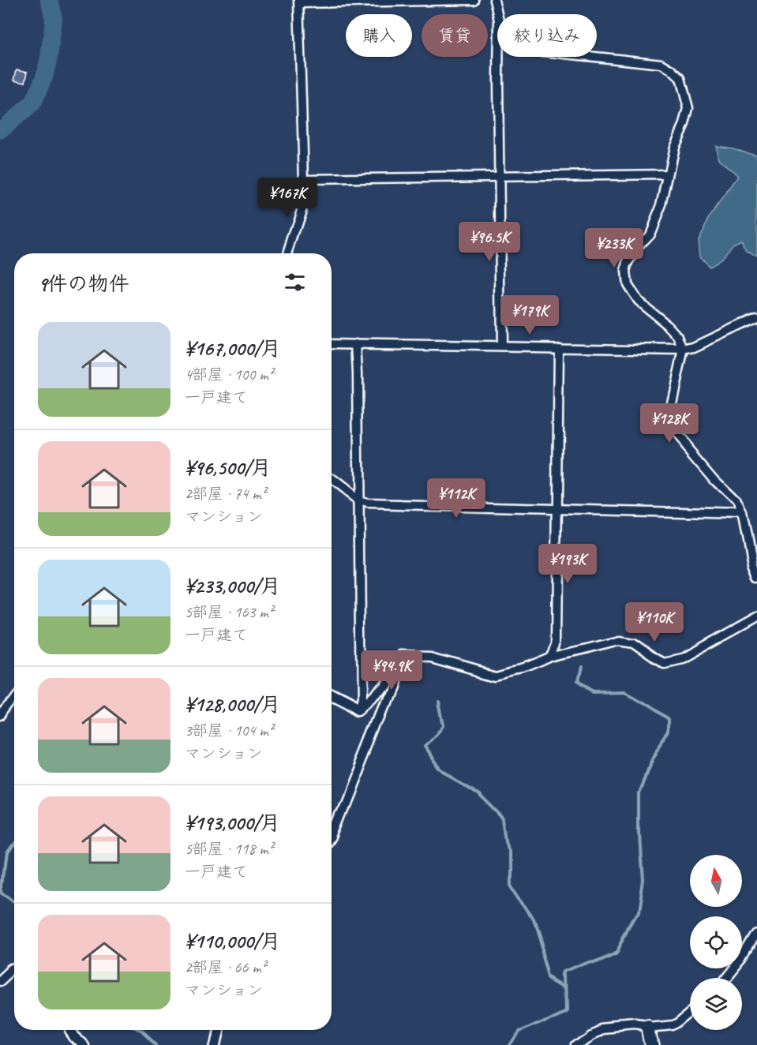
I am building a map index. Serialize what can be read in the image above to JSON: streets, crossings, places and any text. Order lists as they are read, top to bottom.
{
  "north": "top",
  "page": {
    "chip": ["購入", "賃貸", "絞り込み"],
    "price": [
      "¥167K",
      "¥96.5K",
      "¥233K",
      "¥179K",
      "¥128K",
      "¥112K",
      "¥193K",
      "¥110K",
      "¥94.9K"
    ],
    "heading": "9件の物件",
    "list": [
      {
        "name": "¥167,000/月",
        "note": "4部屋 · 100 m² · 一戸建て"
      },
      {
        "name": "¥96,500/月",
        "note": "2部屋 · 74 m² · マンション"
      },
      {
        "name": "¥233,000/月",
        "note": "5部屋 · 163 m² · 一戸建て"
      },
      {
        "name": "¥128,000/月",
        "note": "3部屋 · 104 m² · マンション"
      },
      {
        "name": "¥193,000/月",
        "note": "5部屋 · 118 m² · 一戸建て"
      },
      {
        "name": "¥110,000/月",
        "note": "2部屋 · 66 m² · マンション"
      }
    ]
  }
}
